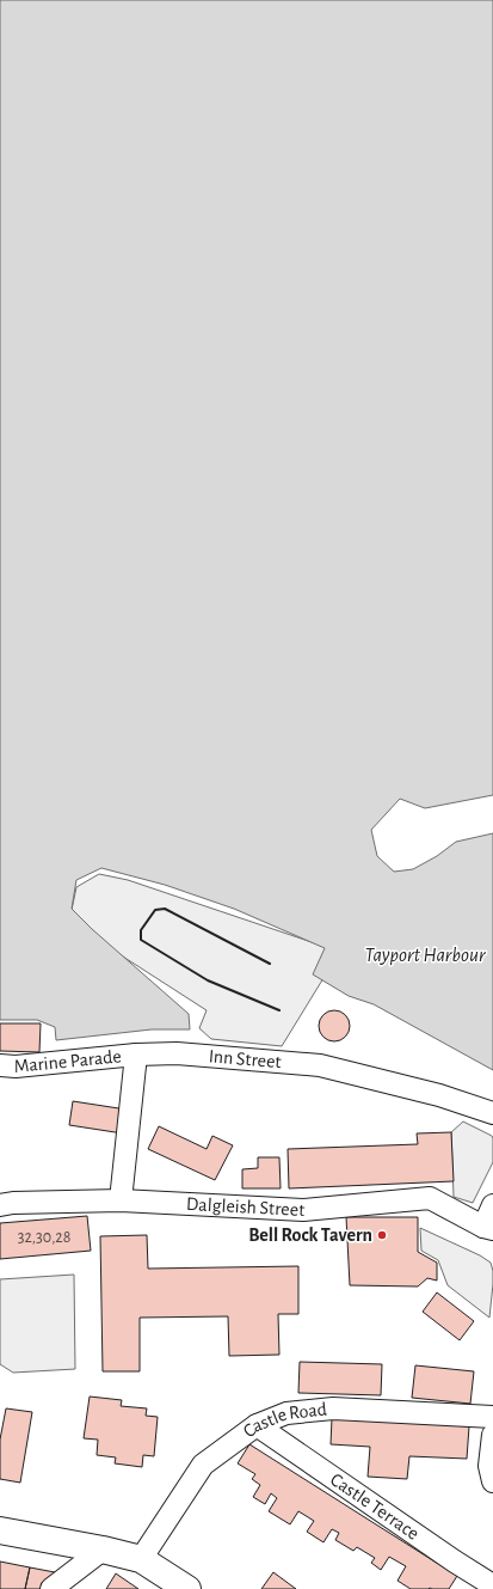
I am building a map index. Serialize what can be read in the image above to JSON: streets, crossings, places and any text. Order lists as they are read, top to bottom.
{
  "streets": {
    "street": [
      "Inn Street",
      "Marine Parade",
      "Dalgleish Street",
      "Castle Road",
      "Castle Terrace"
    ]
  },
  "crossings": [
    ["Inn Street", "Marine Parade"],
    ["Castle Road", "Castle Terrace"]
  ],
  "water": ["Tayport Harbour"],
  "places": ["Bell Rock Tavern"],
  "house_numbers": ["32,30,28"]
}
